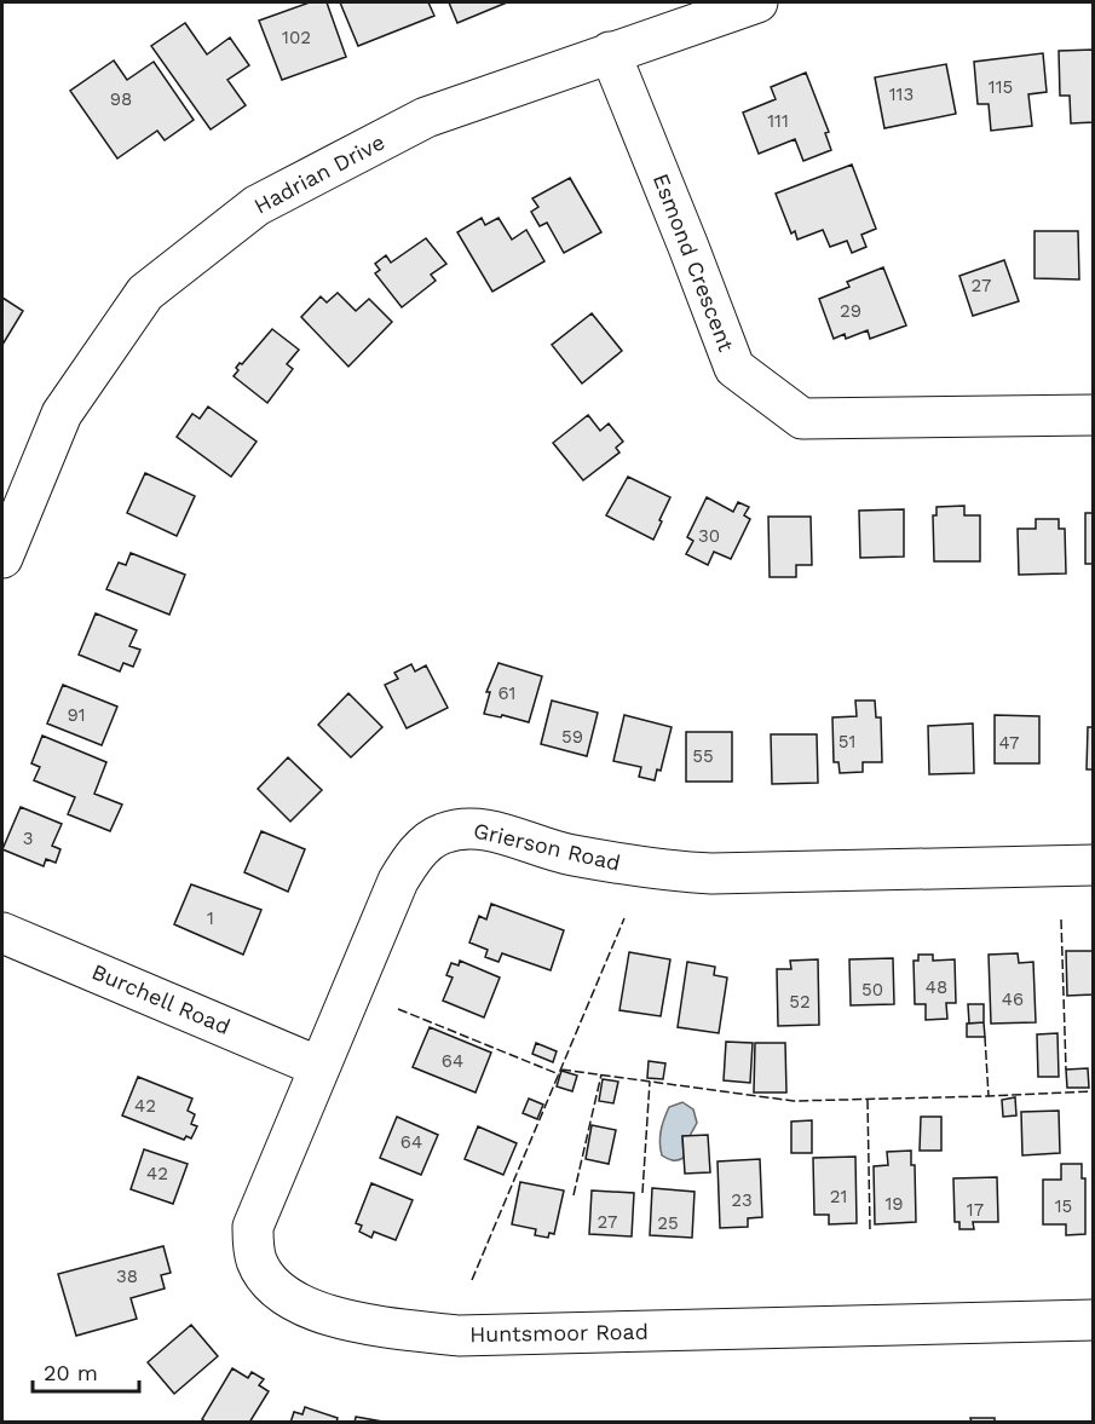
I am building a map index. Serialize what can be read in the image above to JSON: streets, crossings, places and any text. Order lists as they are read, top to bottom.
{
  "streets": {
    "street": [
      "Hadrian Drive",
      "Esmond Crescent",
      "Grierson Road",
      "Burchell Road",
      "Huntsmoor Road"
    ]
  },
  "crossings": [
    ["Hadrian Drive", "Esmond Crescent"],
    ["Grierson Road", "Burchell Road"],
    ["Grierson Road", "Huntsmoor Road"],
    ["Burchell Road", "Huntsmoor Road"]
  ],
  "house_numbers": [
    "102",
    "115",
    "113",
    "98",
    "111",
    "27",
    "29",
    "30",
    "61",
    "91",
    "59",
    "51",
    "47",
    "55",
    "3",
    "1",
    "48",
    "50",
    "46",
    "52",
    "64",
    "42",
    "64",
    "42",
    "21",
    "23",
    "19",
    "15",
    "17",
    "27",
    "25",
    "38"
  ],
  "scale_bar": "20 m"
}
